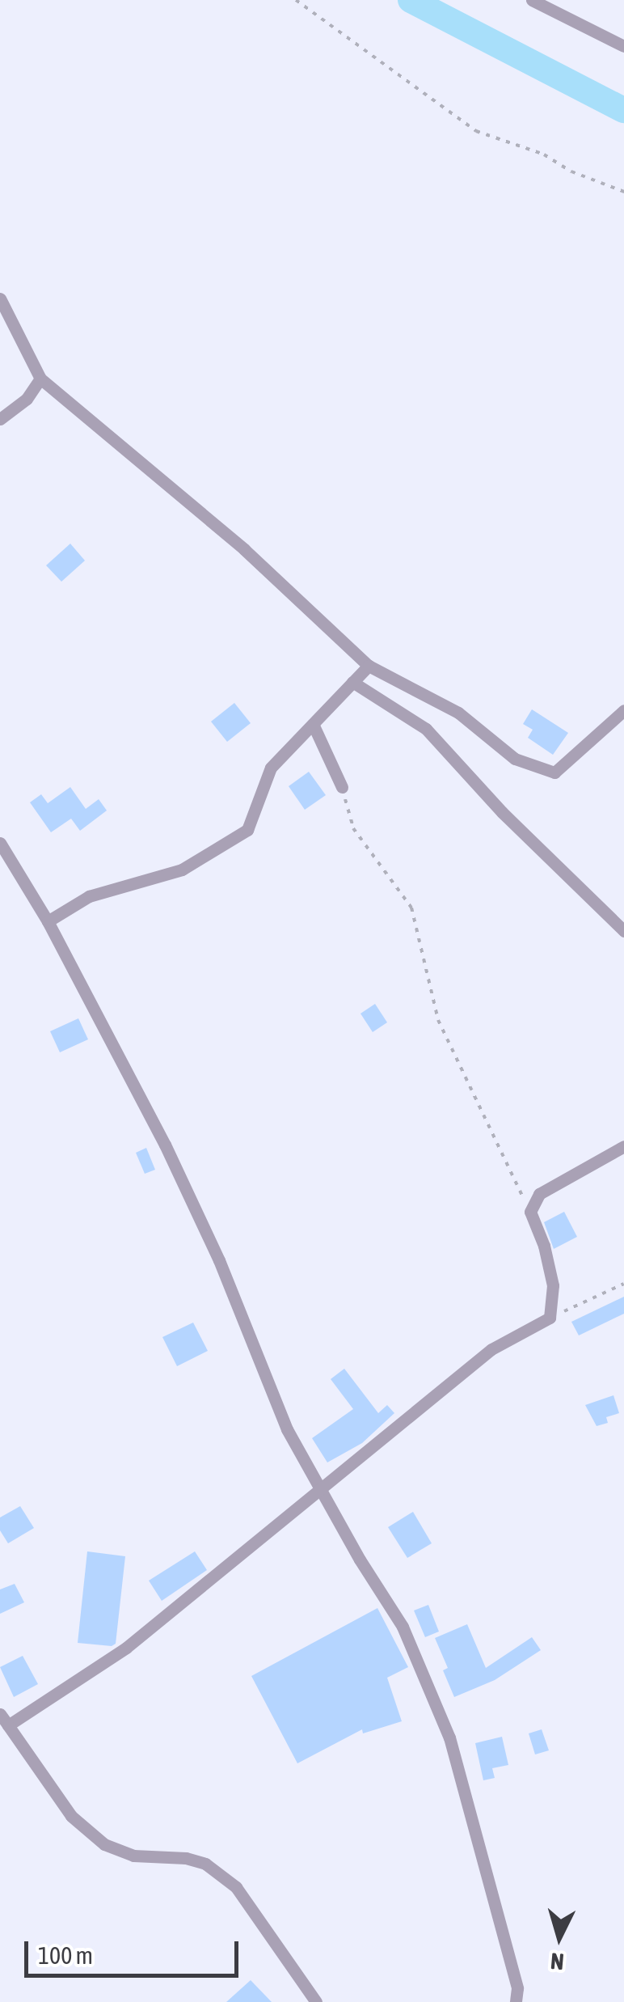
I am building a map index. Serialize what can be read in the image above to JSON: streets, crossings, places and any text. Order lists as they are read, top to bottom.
{
  "scale_bar": "100 m",
  "north": "bottom"
}
